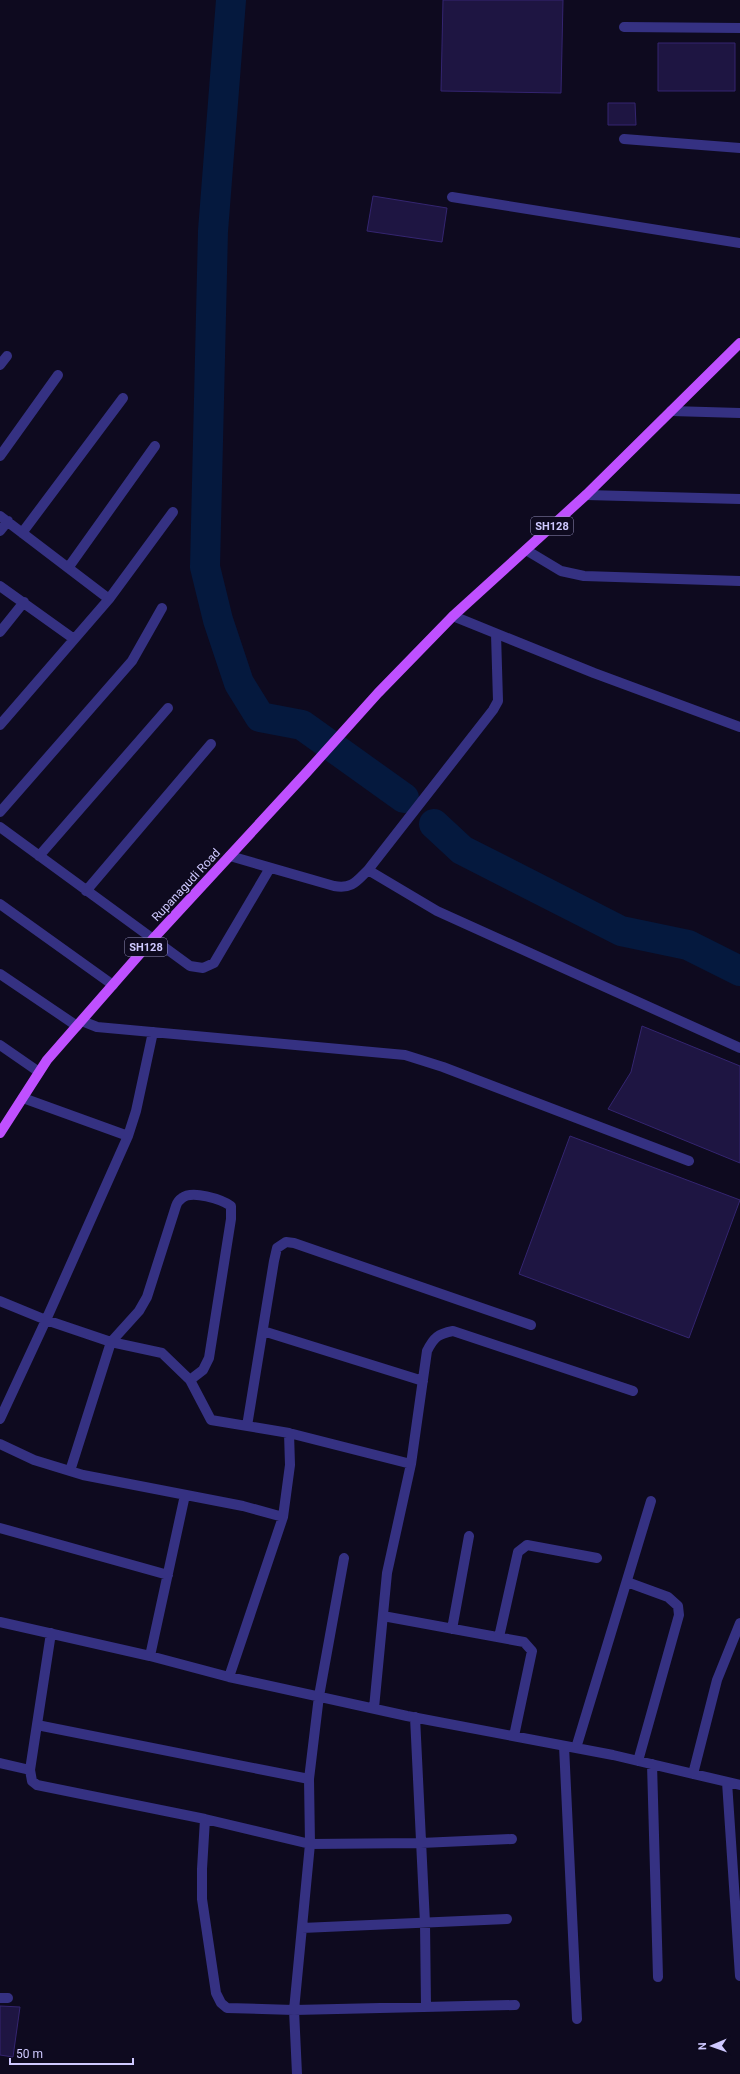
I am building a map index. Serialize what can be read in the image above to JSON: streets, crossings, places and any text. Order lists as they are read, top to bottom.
{
  "streets": {
    "main road": ["SH128", "Rupanagudi Road"]
  },
  "crossings": [
    ["SH128", "Rupanagudi Road"]
  ],
  "scale_bar": "50 m",
  "north": "left"
}
